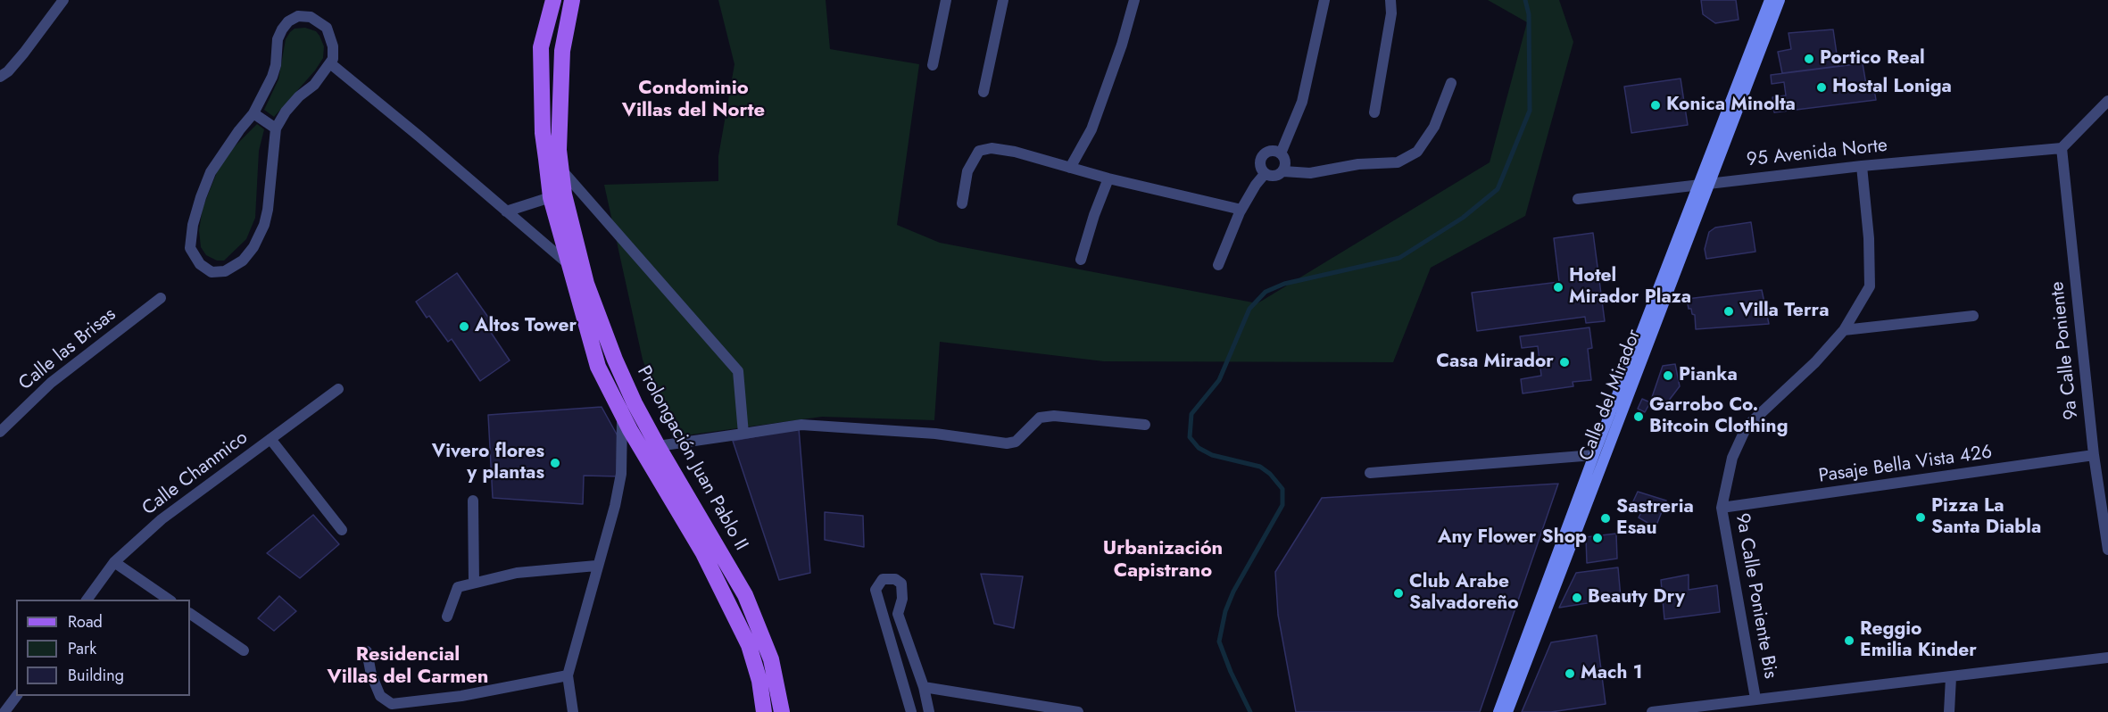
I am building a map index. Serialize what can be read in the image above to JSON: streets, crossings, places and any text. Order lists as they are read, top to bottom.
{
  "streets": {
    "main road": ["Calle del Mirador", "Prolongación Juan Pablo II"],
    "street": [
      "95 Avenida Norte",
      "Calle las Brisas",
      "9a Calle Poniente",
      "Pasaje Bella Vista 426",
      "Calle Chanmico",
      "9a Calle Poniente Bis"
    ]
  },
  "crossings": [
    ["95 Avenida Norte", "9a Calle Poniente"],
    ["95 Avenida Norte", "Calle del Mirador"],
    ["95 Avenida Norte", "9a Calle Poniente Bis"],
    ["9a Calle Poniente", "Pasaje Bella Vista 426"],
    ["Pasaje Bella Vista 426", "9a Calle Poniente Bis"]
  ],
  "districts": ["Condominio Villas del Norte", "Urbanización Capistrano", "Residencial Villas del Carmen"],
  "places": [
    "Portico Real",
    "Hostal Loniga",
    "Konica Minolta",
    "Hotel Mirador Plaza",
    "Villa Terra",
    "Altos Tower",
    "Casa Mirador",
    "Pianka",
    "Garrobo Co. Bitcoin Clothing",
    "Vivero flores y plantas",
    "Pizza La Santa Diabla",
    "Sastreria Esau",
    "Any Flower Shop",
    "Club Arabe Salvadoreño",
    "Beauty Dry",
    "Reggio Emilia Kinder",
    "Mach 1"
  ],
  "legend": ["Road", "Park", "Building"]
}
